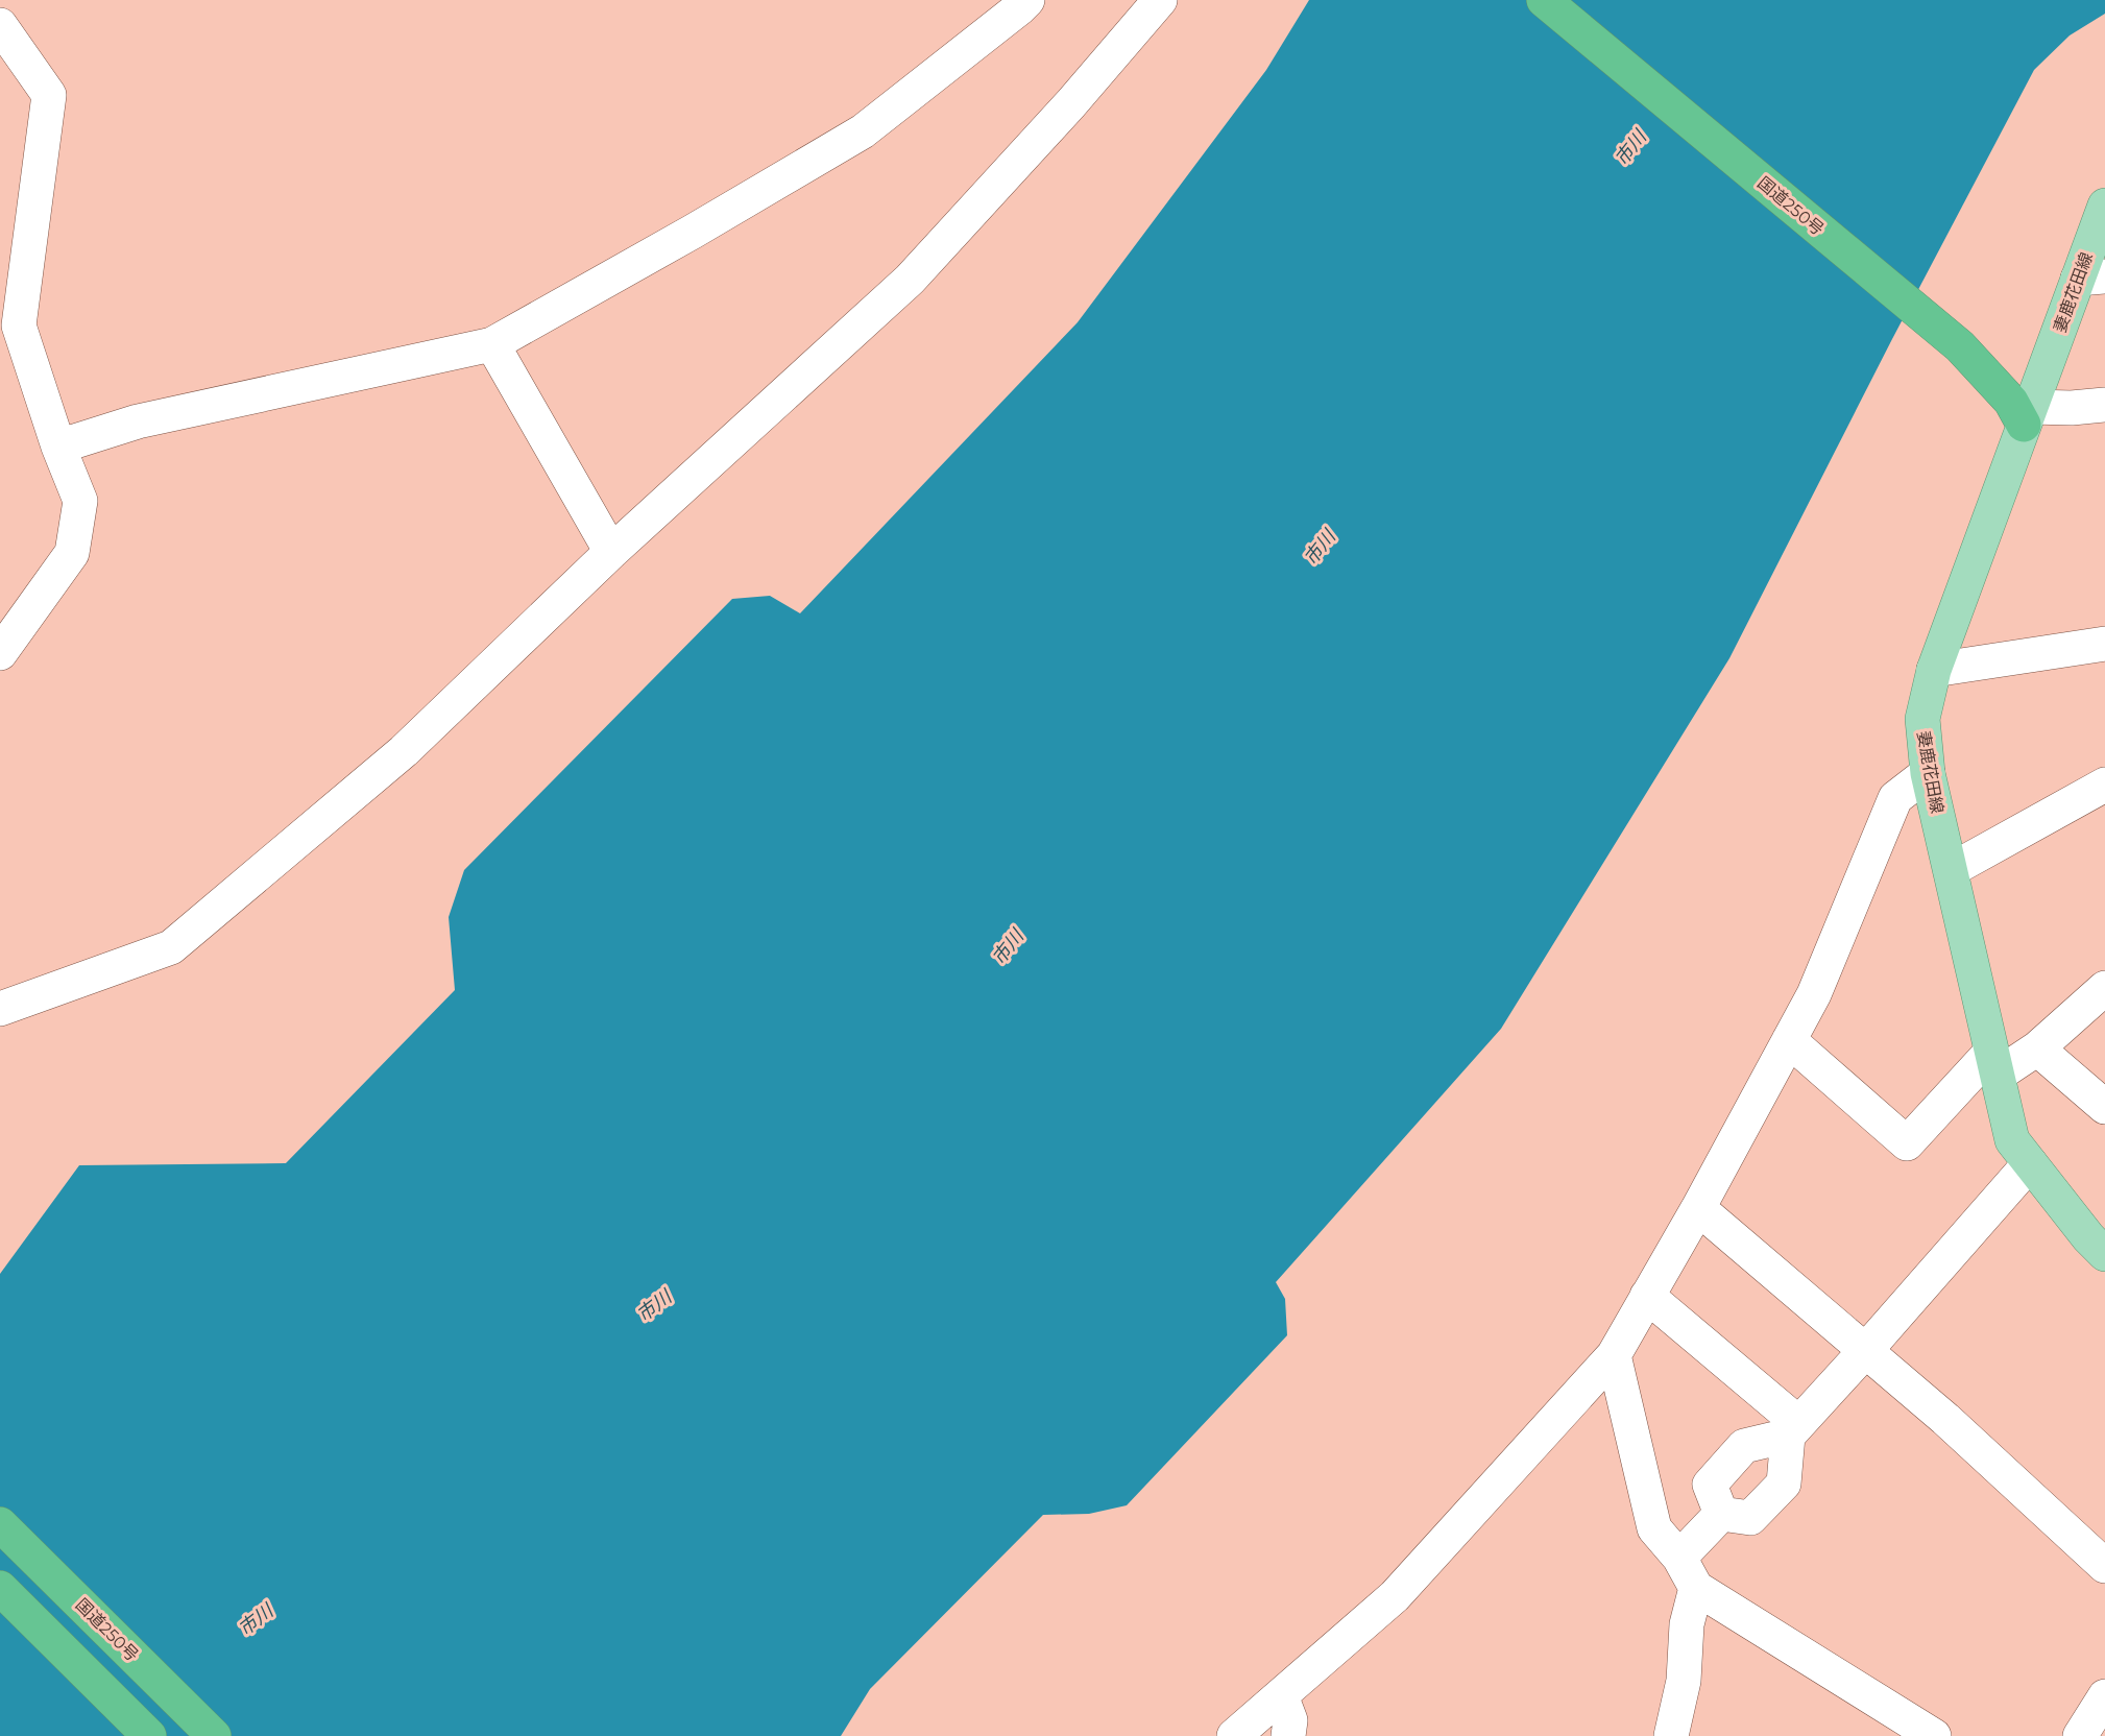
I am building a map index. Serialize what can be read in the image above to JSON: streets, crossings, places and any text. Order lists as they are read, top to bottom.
{
  "streets": {
    "highway": ["国道250号"],
    "main road": ["妻鹿花田線"]
  },
  "crossings": [
    ["国道250号", "妻鹿花田線"]
  ],
  "water": ["市川"]
}
